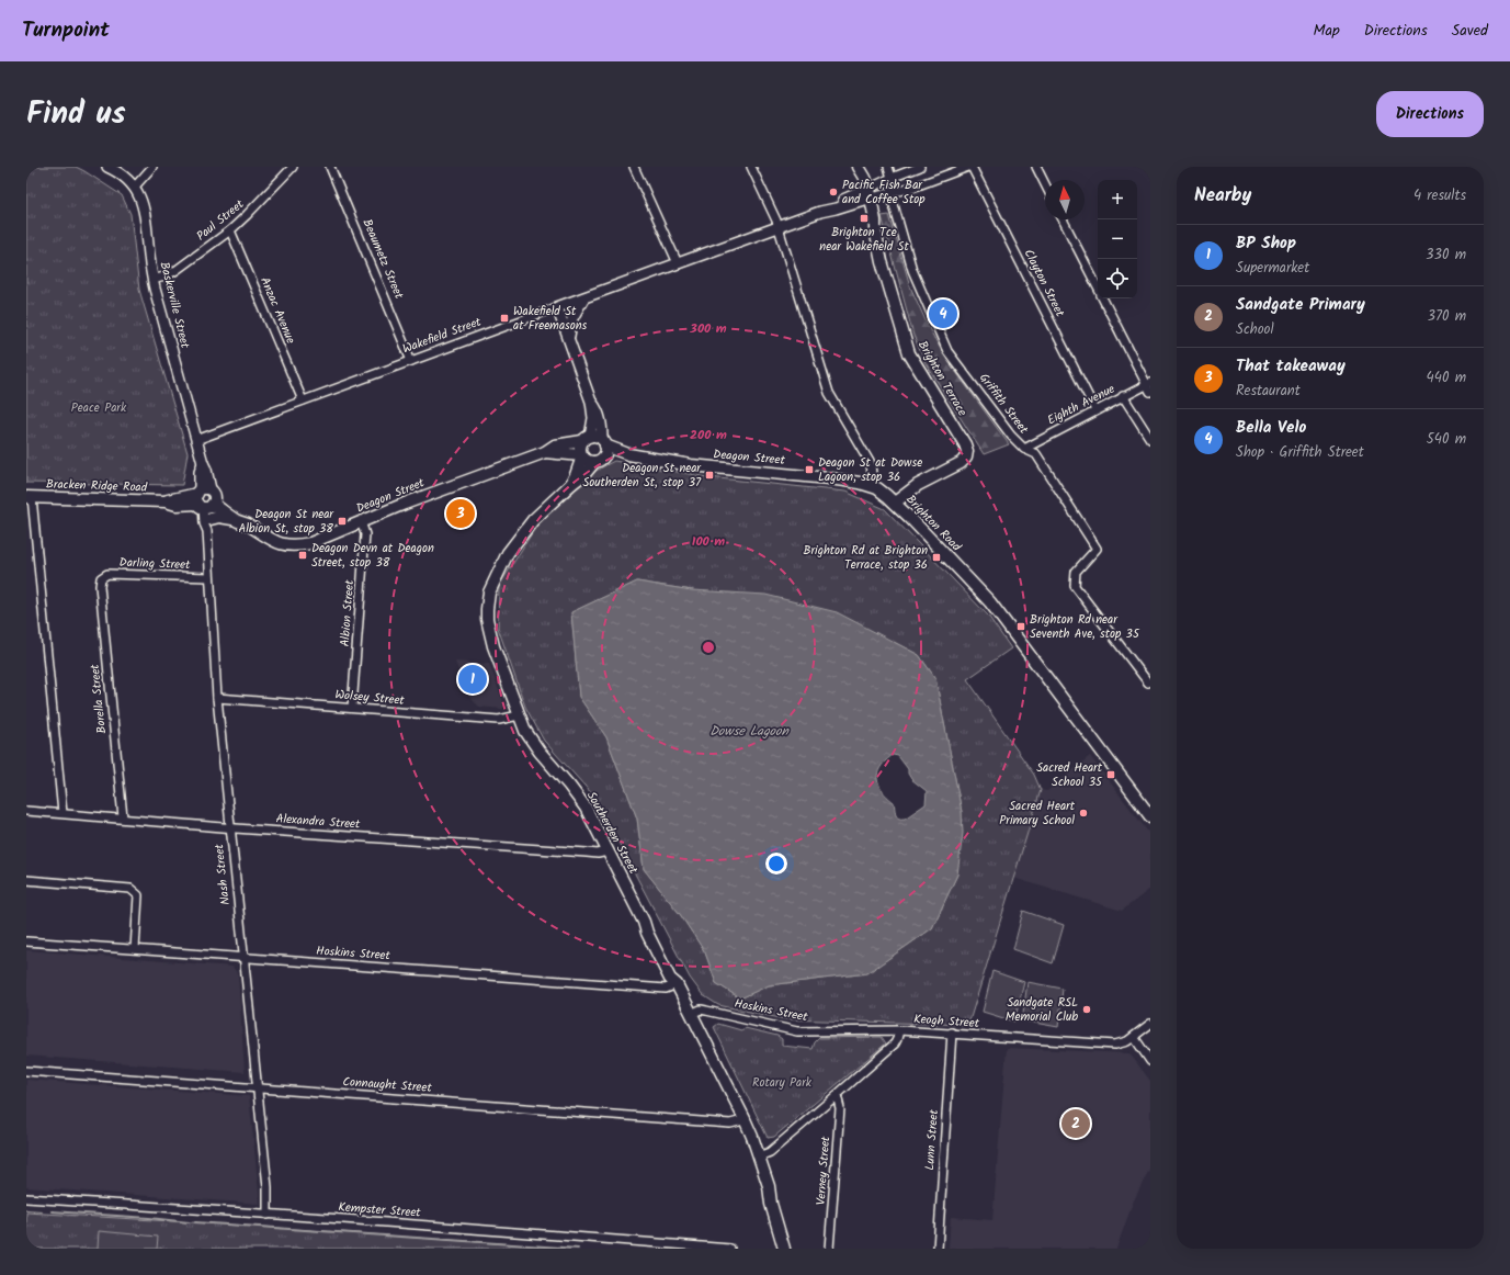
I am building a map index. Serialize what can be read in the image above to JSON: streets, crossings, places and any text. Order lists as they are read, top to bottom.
{
  "streets": {
    "main road": [
      "Brighton Terrace",
      "Deagon Street",
      "Bracken Ridge Road",
      "Brighton Road",
      "Southerden Street"
    ],
    "street": [
      "Paul Street",
      "Beaumetz Street",
      "Clayton Street",
      "Baskerville Street",
      "Anzac Avenue",
      "Wakefield Street",
      "Griffith Street",
      "Eighth Avenue",
      "Darling Street",
      "Albion Street",
      "Wolsey Street",
      "Borella Street",
      "Alexandra Street",
      "Nash Street",
      "Hoskins Street",
      "Keogh Street",
      "Connaught Street",
      "Lunn Street",
      "Verney Street",
      "Kempster Street"
    ]
  },
  "crossings": [
    ["Paul Street", "Baskerville Street"],
    ["Paul Street", "Anzac Avenue"],
    ["Beaumetz Street", "Wakefield Street"],
    ["Clayton Street", "Eighth Avenue"],
    ["Baskerville Street", "Wakefield Street"],
    ["Baskerville Street", "Deagon Street"],
    ["Baskerville Street", "Bracken Ridge Road"],
    ["Baskerville Street", "Nash Street"],
    ["Anzac Avenue", "Wakefield Street"],
    ["Wakefield Street", "Brighton Terrace"],
    ["Brighton Terrace", "Brighton Road"],
    ["Griffith Street", "Eighth Avenue"],
    ["Deagon Street", "Bracken Ridge Road"],
    ["Deagon Street", "Brighton Road"],
    ["Deagon Street", "Albion Street"],
    ["Deagon Street", "Southerden Street"],
    ["Deagon Street", "Nash Street"],
    ["Bracken Ridge Road", "Nash Street"],
    ["Darling Street", "Borella Street"],
    ["Darling Street", "Nash Street"],
    ["Albion Street", "Wolsey Street"],
    ["Wolsey Street", "Southerden Street"],
    ["Wolsey Street", "Nash Street"],
    ["Borella Street", "Alexandra Street"],
    ["Alexandra Street", "Southerden Street"],
    ["Alexandra Street", "Nash Street"],
    ["Southerden Street", "Hoskins Street"],
    ["Southerden Street", "Keogh Street"],
    ["Southerden Street", "Connaught Street"],
    ["Nash Street", "Hoskins Street"],
    ["Nash Street", "Connaught Street"],
    ["Nash Street", "Kempster Street"],
    ["Hoskins Street", "Keogh Street"],
    ["Keogh Street", "Lunn Street"],
    ["Keogh Street", "Verney Street"]
  ],
  "water": ["Dowse Lagoon"],
  "parks": ["Peace Park", "Rotary Park"],
  "places": {
    "other": ["Pacific Fish Bar and Coffee Stop", "Sacred Heart Primary School", "Sandgate RSL Memorial Club"],
    "transit": [
      "Brighton Tce near Wakefield St",
      "Wakefield St at Freemasons",
      "Deagon St at Dowse Lagoon, stop 36",
      "Deagon St near Southerden St, stop 37",
      "Deagon St near Albion St, stop 38",
      "Deagon Devn at Deagon Street, stop 38",
      "Brighton Rd at Brighton Terrace, stop 36",
      "Brighton Rd near Seventh Ave, stop 35",
      "Sacred Heart School 35"
    ]
  },
  "north": "top",
  "page": {
    "header": "Turnpoint",
    "nav": ["Map", "Directions", "Saved"],
    "title": "Find us",
    "buttons": "Directions",
    "heading": ["Nearby", "4 results"],
    "map_buttons": ["+", "−"],
    "list": [
      {
        "mark": "1",
        "name": "BP Shop",
        "note": "Supermarket",
        "value": "330 m"
      },
      {
        "mark": "2",
        "name": "Sandgate Primary",
        "note": "School",
        "value": "370 m"
      },
      {
        "mark": "3",
        "name": "That takeaway",
        "note": "Restaurant",
        "value": "440 m"
      },
      {
        "mark": "4",
        "name": "Bella Velo",
        "note": "Shop · Griffith Street",
        "value": "540 m"
      }
    ],
    "pins": [
      "4",
      "3",
      "1",
      "2"
    ]
  },
  "rings": ["300 m", "200 m", "100 m"]
}
